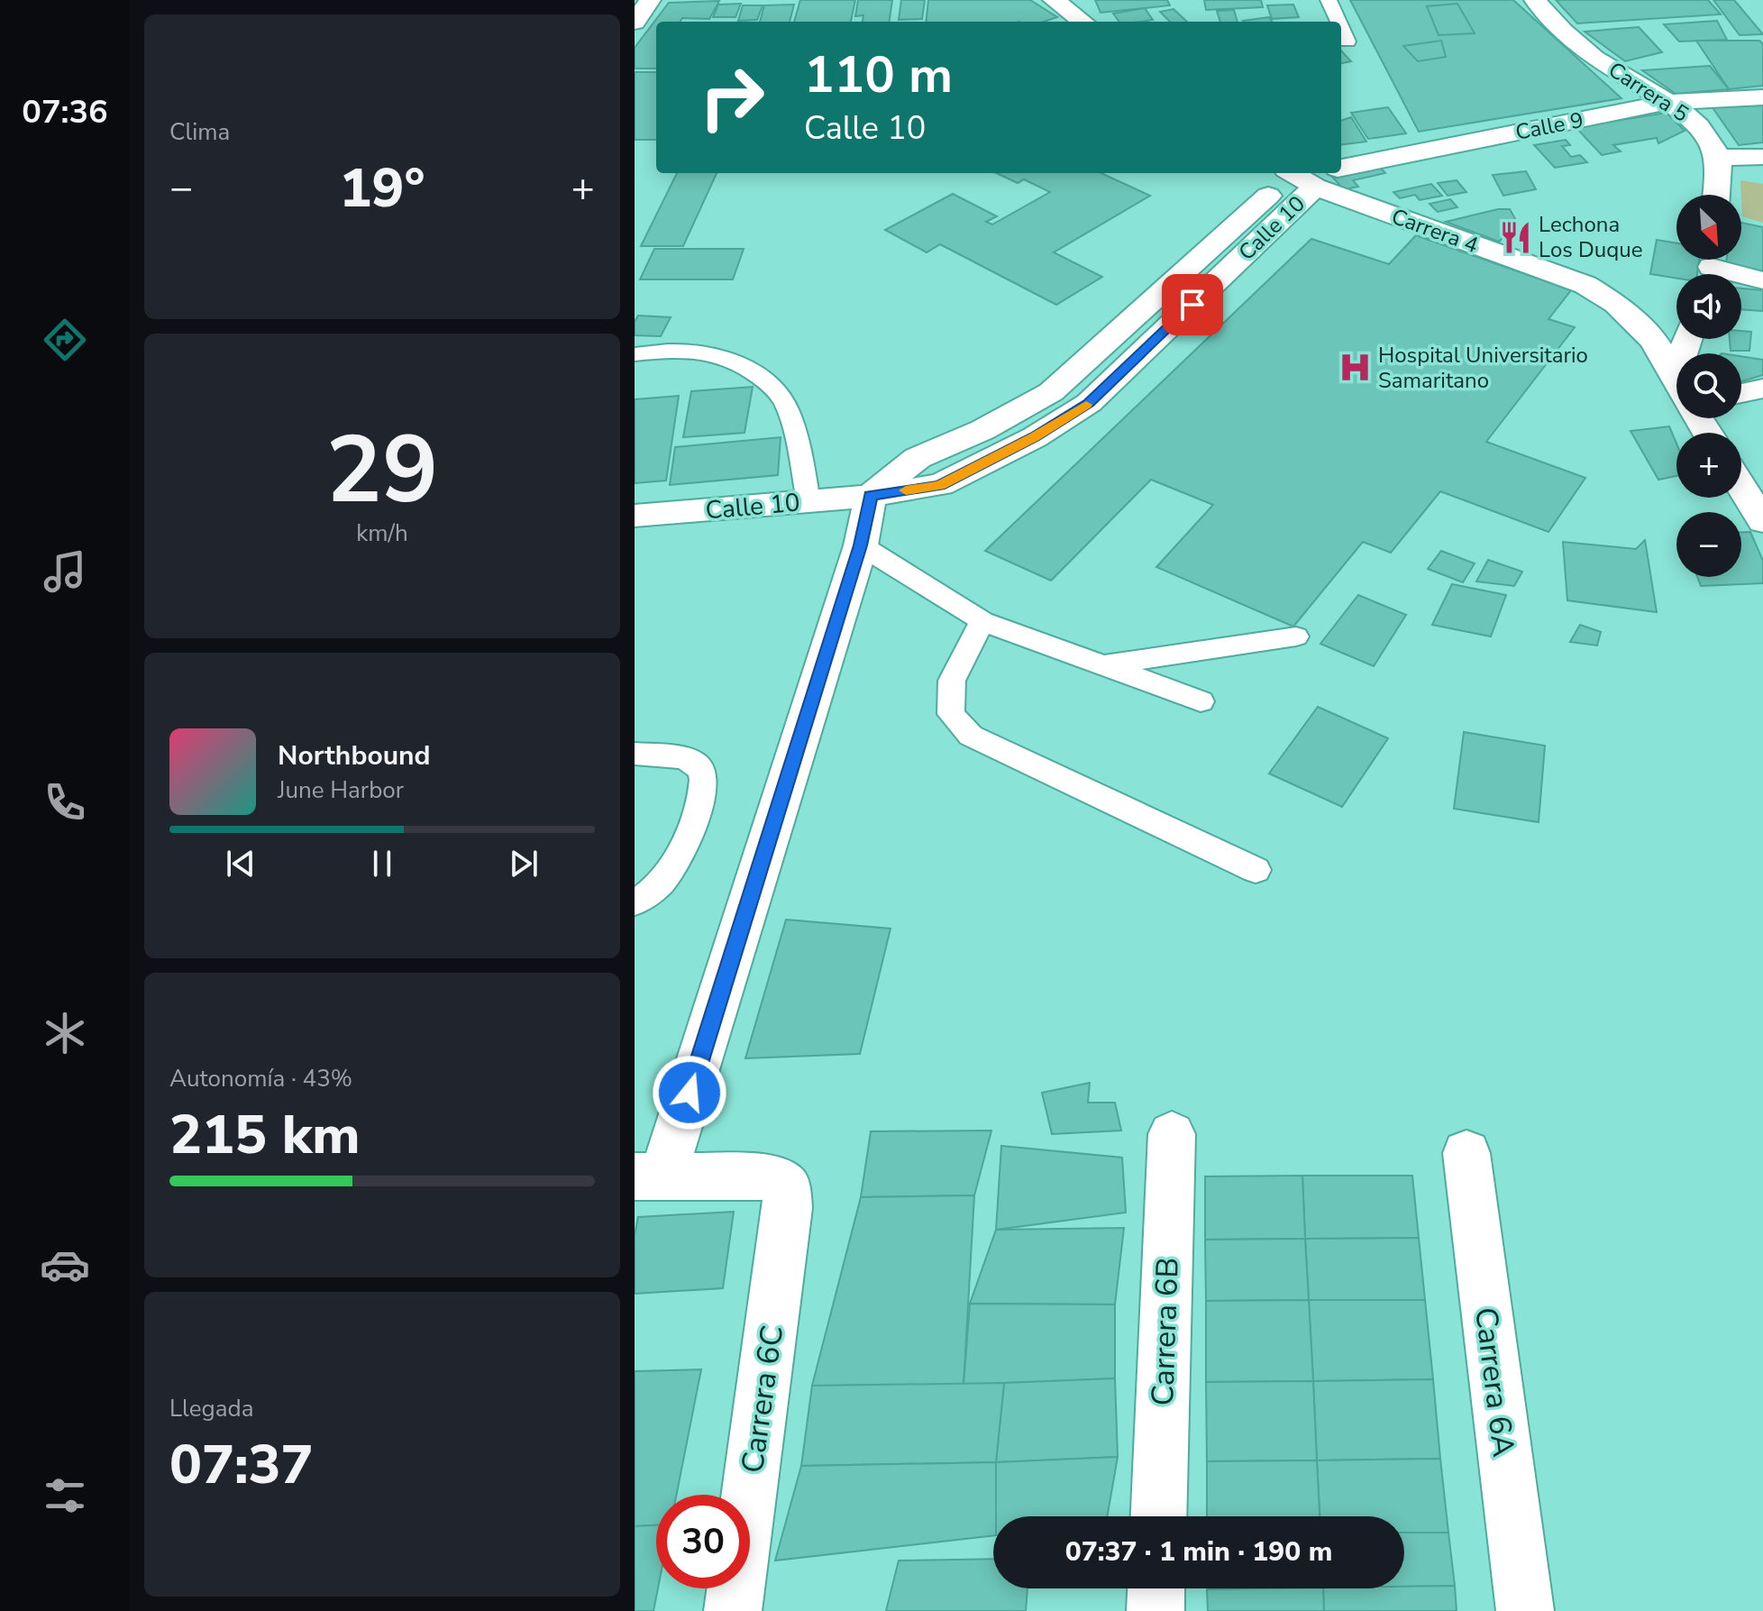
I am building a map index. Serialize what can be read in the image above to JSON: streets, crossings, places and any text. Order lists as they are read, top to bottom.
{
  "streets": {
    "street": [
      "Carrera 5",
      "Calle 9",
      "Calle 10",
      "Carrera 4",
      "Carrera 6B",
      "Carrera 6A",
      "Carrera 6C"
    ]
  },
  "crossings": [
    ["Carrera 5", "Calle 9"],
    ["Calle 10", "Carrera 4"]
  ],
  "places": {
    "restaurant": ["Lechona Los Duque"],
    "hospital": ["Hospital Universitario Samaritano"]
  },
  "north": "bottom right",
  "page": {
    "tabs": "07:36",
    "tile": [
      "Clima",
      ["29", "km/h"],
      ["Autonomía · 43%", "215 km"],
      ["Llegada", "07:37"]
    ],
    "turn": ["110 m", "Calle 10"],
    "heat": ["−", "19°", "+"],
    "map_buttons": ["+", "−"],
    "song": ["Northbound", "June Harbor"],
    "limit": "30",
    "trip": "07:37 · 1 min · 190 m"
  }
}
